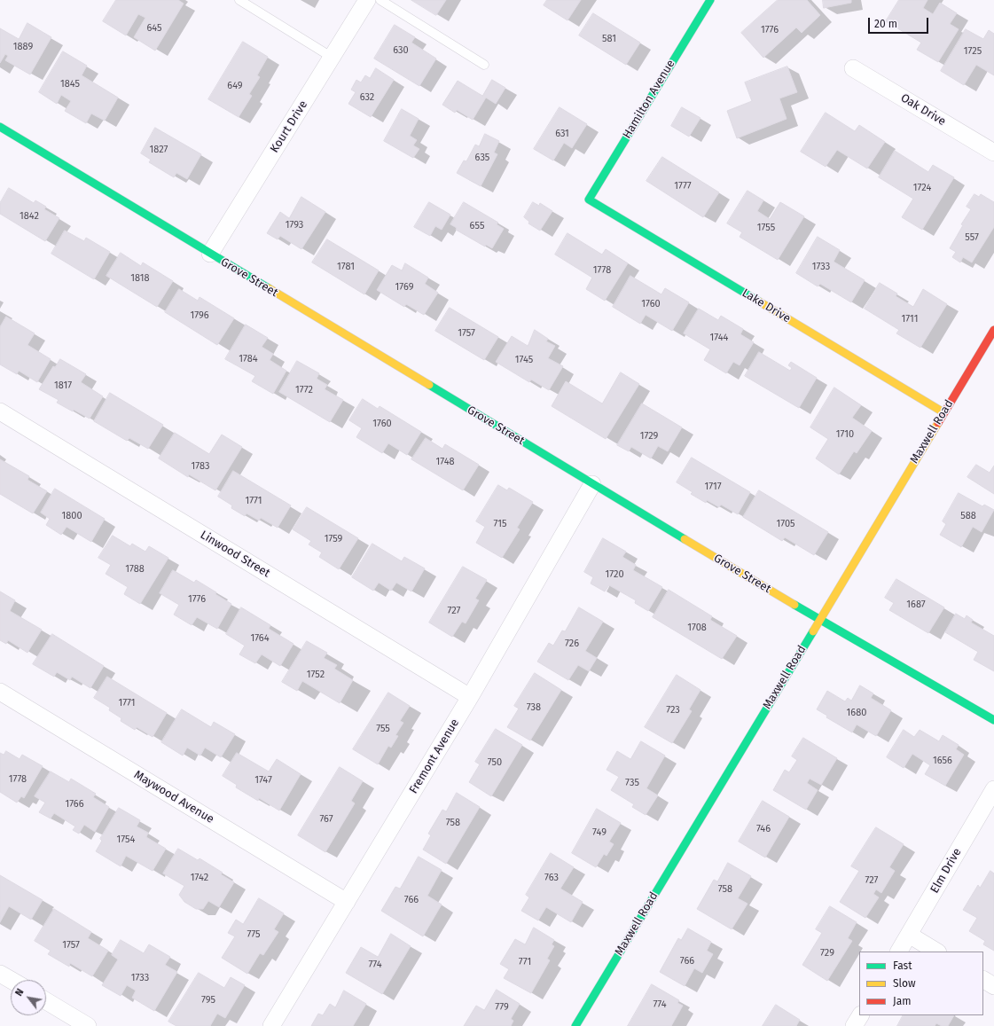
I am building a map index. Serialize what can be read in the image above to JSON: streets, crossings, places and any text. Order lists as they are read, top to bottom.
{
  "streets": {
    "street": [
      "Hamilton Avenue",
      "Oak Drive",
      "Kourt Drive",
      "Grove Street",
      "Lake Drive",
      "Maxwell Road",
      "Linwood Street",
      "Fremont Avenue",
      "Maywood Avenue",
      "Elm Drive"
    ]
  },
  "crossings": [
    ["Hamilton Avenue", "Lake Drive"],
    ["Kourt Drive", "Grove Street"],
    ["Grove Street", "Maxwell Road"],
    ["Grove Street", "Fremont Avenue"],
    ["Lake Drive", "Maxwell Road"],
    ["Linwood Street", "Fremont Avenue"],
    ["Fremont Avenue", "Maywood Avenue"]
  ],
  "house_numbers": [
    "645",
    "1776",
    "581",
    "1889",
    "630",
    "1725",
    "1845",
    "649",
    "632",
    "631",
    "1827",
    "635",
    "1777",
    "1724",
    "1842",
    "1793",
    "655",
    "1755",
    "557",
    "1781",
    "1733",
    "1778",
    "1818",
    "1769",
    "1760",
    "1796",
    "1711",
    "1757",
    "1744",
    "1784",
    "1745",
    "1817",
    "1772",
    "1760",
    "1710",
    "1729",
    "1748",
    "1783",
    "1717",
    "1771",
    "1800",
    "588",
    "715",
    "1705",
    "1759",
    "1788",
    "1720",
    "1776",
    "1687",
    "727",
    "1708",
    "1764",
    "726",
    "1752",
    "1771",
    "738",
    "723",
    "1680",
    "755",
    "1656",
    "750",
    "1778",
    "1747",
    "735",
    "1766",
    "767",
    "758",
    "746",
    "749",
    "1754",
    "1742",
    "763",
    "727",
    "758",
    "766",
    "775",
    "1757",
    "729",
    "766",
    "771",
    "774",
    "1733",
    "795",
    "774",
    "779"
  ],
  "legend": ["Fast", "Slow", "Jam"],
  "scale_bar": "20 m",
  "north": "top left"
}
